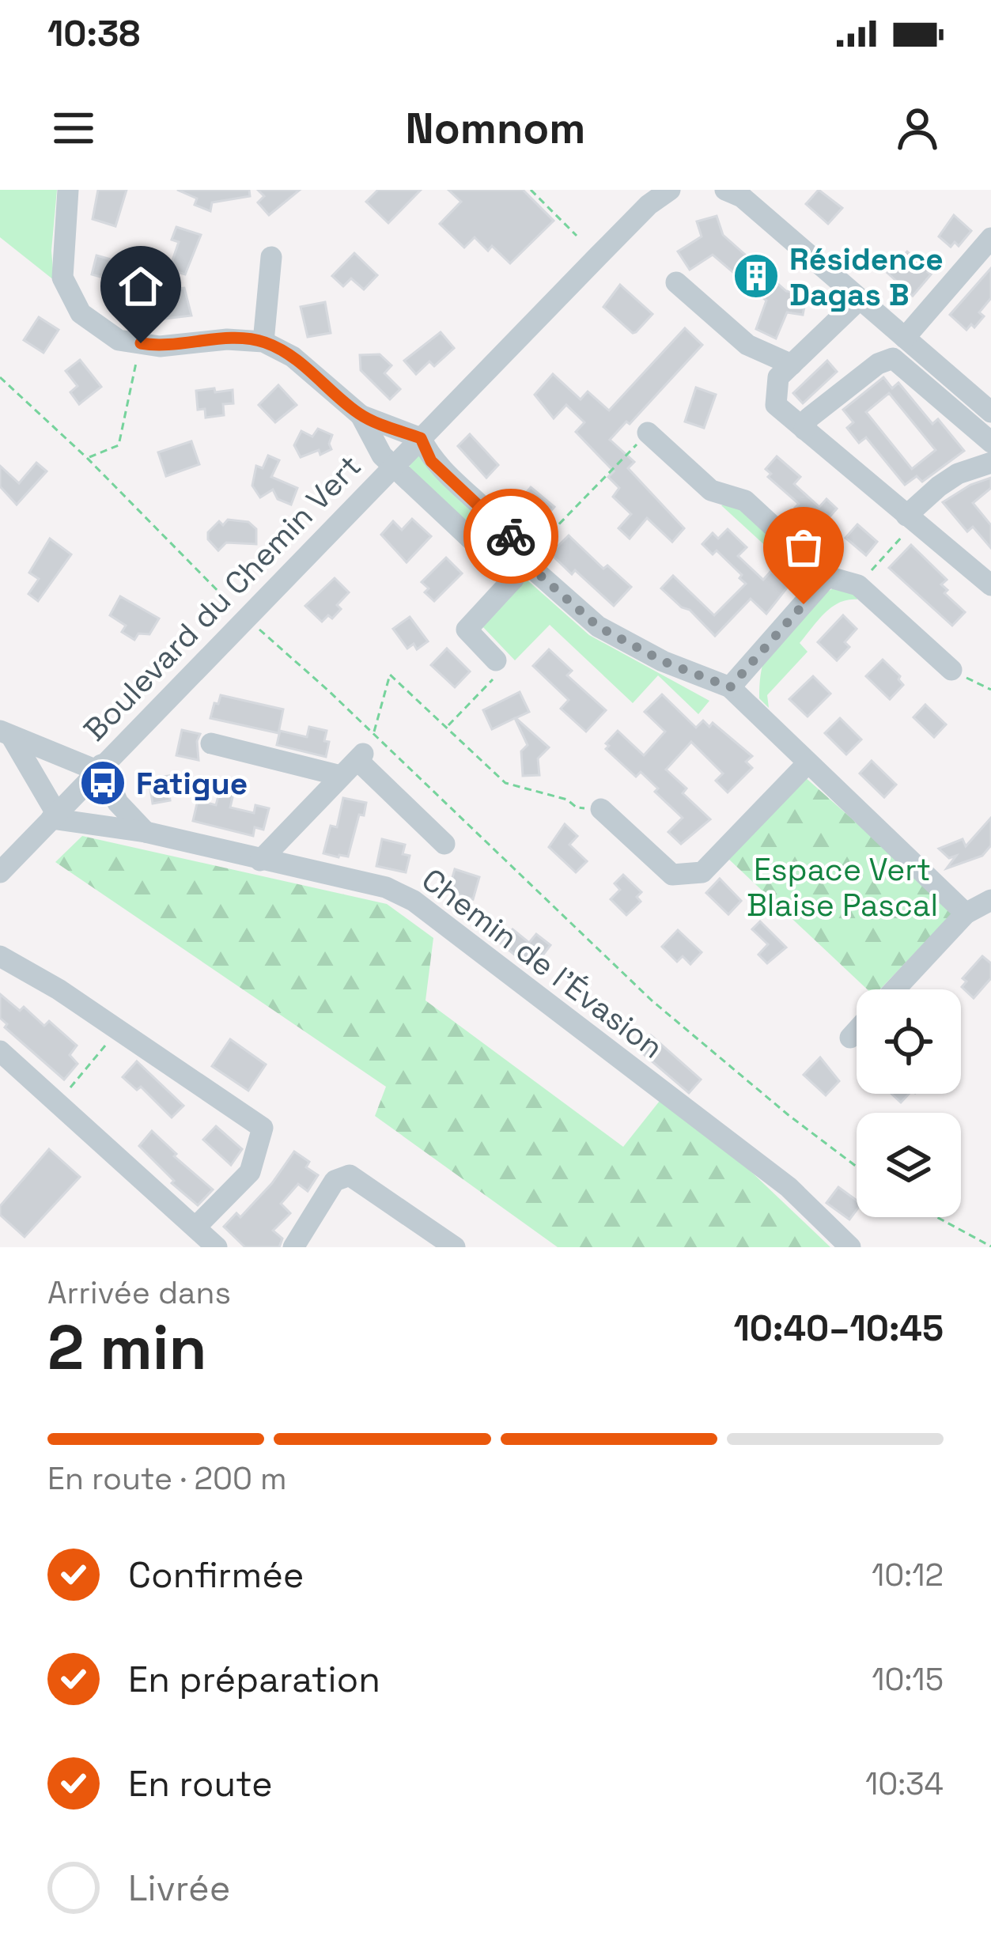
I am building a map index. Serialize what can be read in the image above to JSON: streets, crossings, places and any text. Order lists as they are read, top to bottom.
{
  "streets": {
    "street": ["Boulevard du Chemin Vert", "Chemin de l'Évasion"]
  },
  "crossings": [
    ["Boulevard du Chemin Vert", "Chemin de l'Évasion"]
  ],
  "parks": ["Espace Vert Blaise Pascal"],
  "places": {
    "building": ["Résidence Dagas B"],
    "bus stop": ["Fatigue"]
  },
  "page": {
    "status": "10:38",
    "header": "Nomnom",
    "heading": ["2 min", "Arrivée dans", "10:40–10:45"],
    "bar": "En route · 200 m",
    "list": [
      ["Confirmée", "10:12"],
      ["En préparation", "10:15"],
      ["En route", "10:34"],
      "Livrée"
    ]
  }
}
